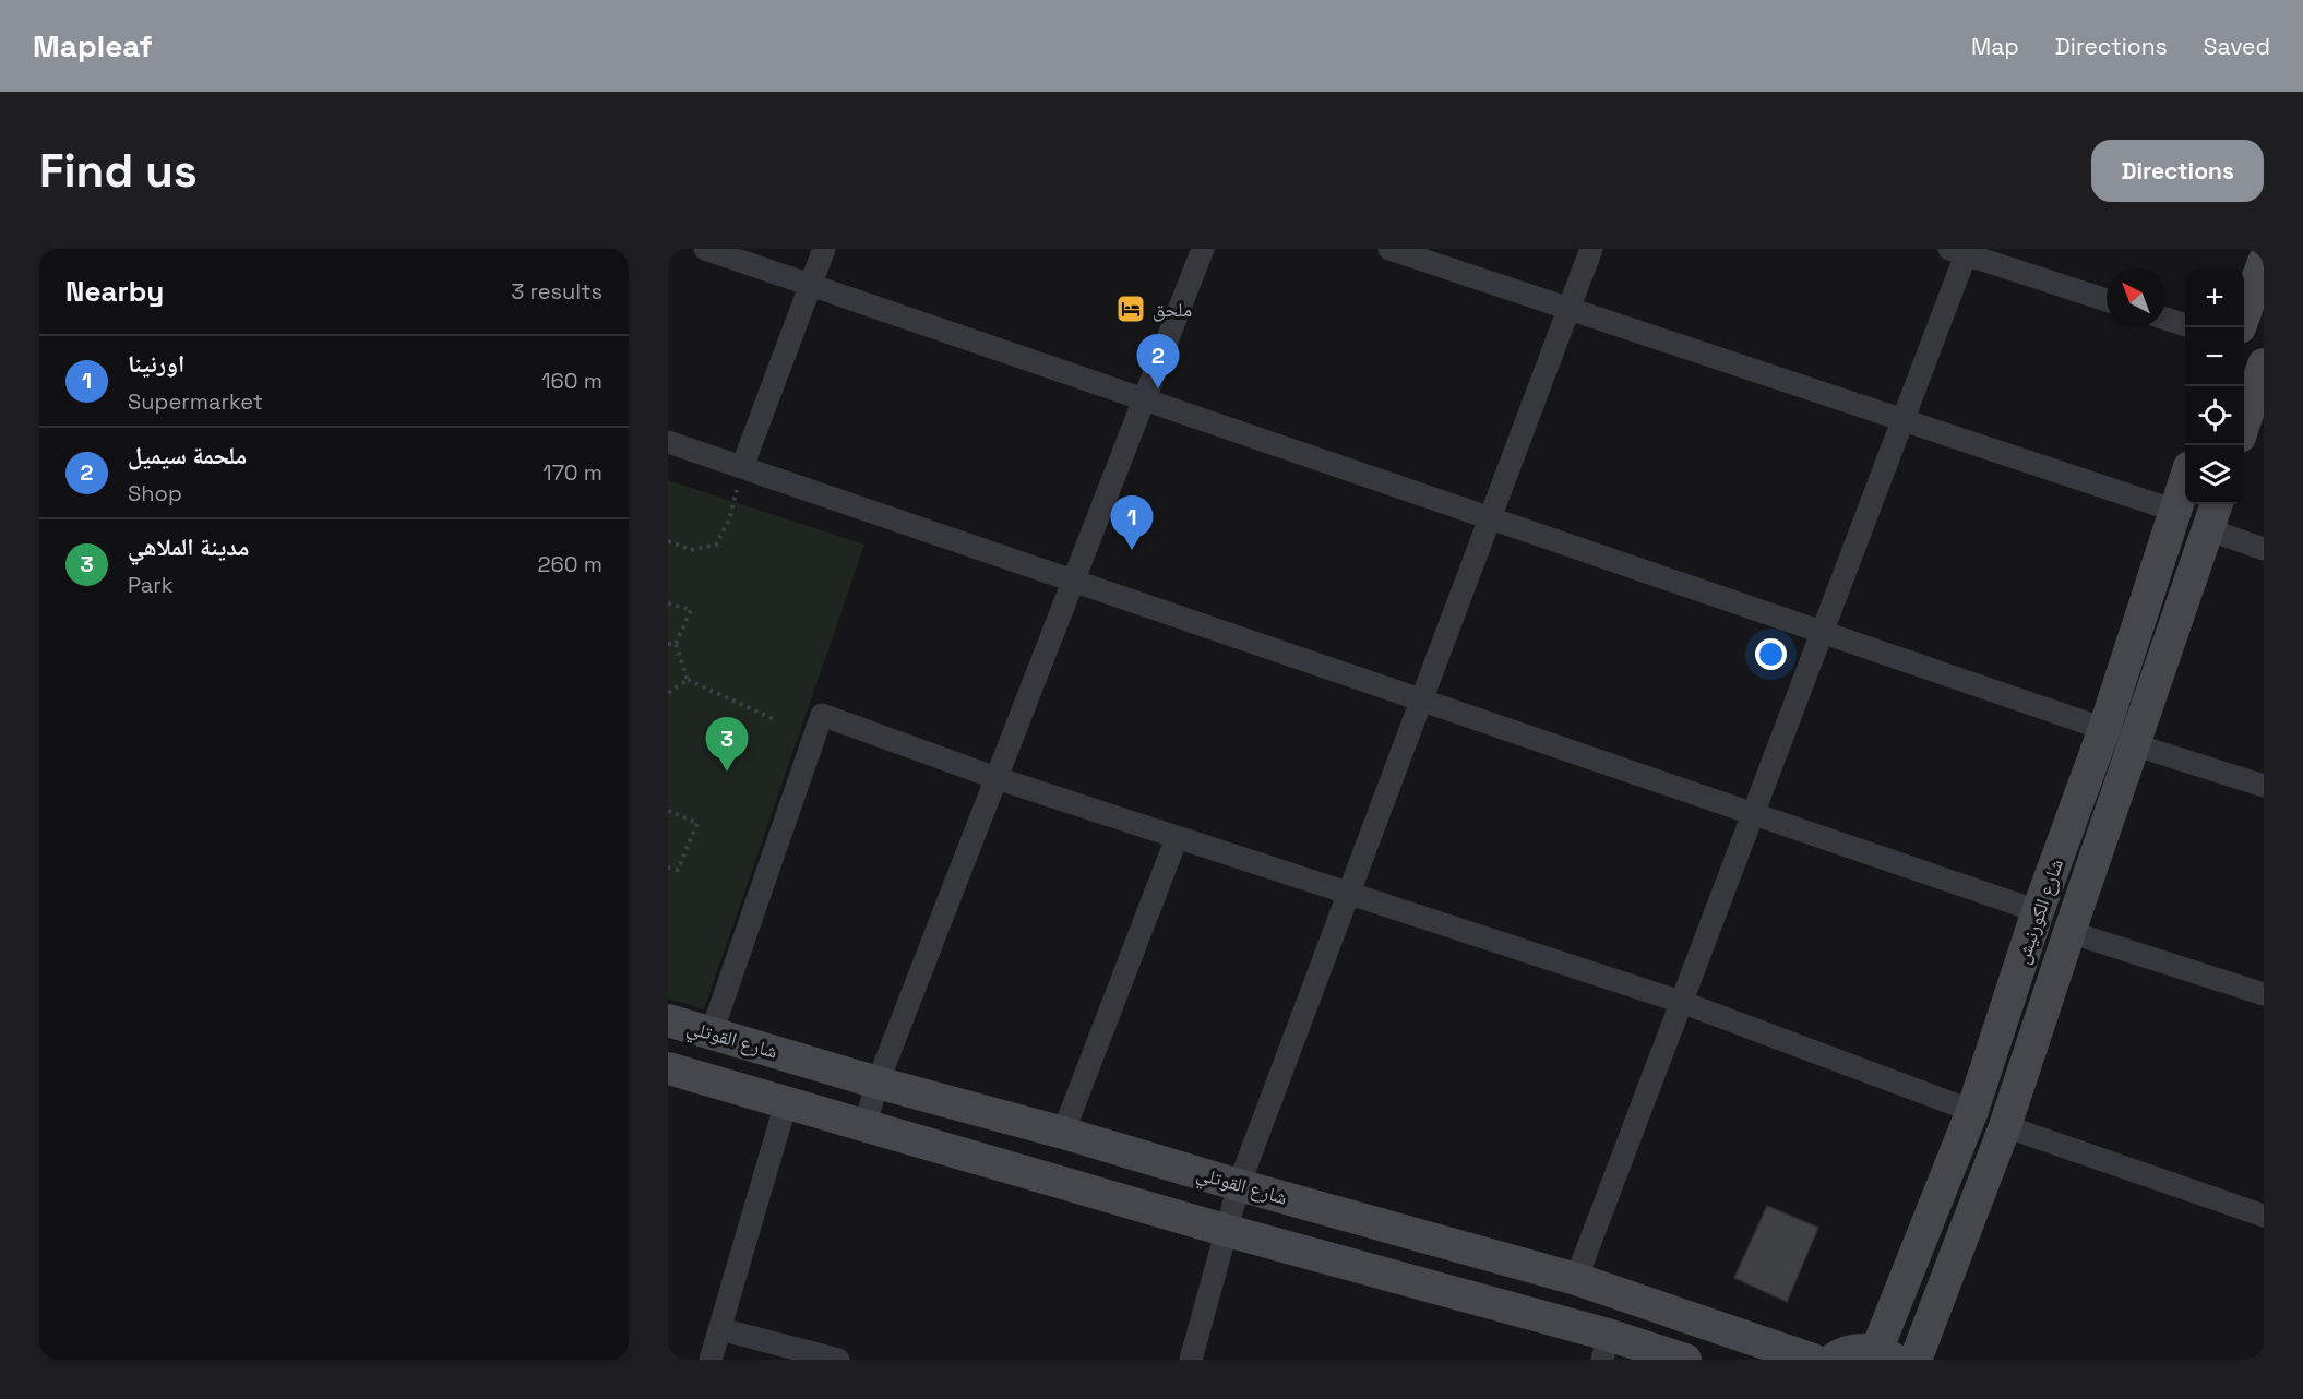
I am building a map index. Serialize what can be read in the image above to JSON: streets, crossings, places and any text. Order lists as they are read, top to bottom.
{
  "streets": {
    "street": ["شارع الكورنيش", "شارع القوتلي"]
  },
  "places": {
    "hotel": ["ملحق"]
  },
  "north": "top left",
  "page": {
    "header": "Mapleaf",
    "nav": ["Map", "Directions", "Saved"],
    "buttons": "Directions",
    "title": "Find us",
    "heading": ["Nearby", "3 results"],
    "map_buttons": ["+", "−"],
    "list": [
      {
        "mark": "1",
        "name": "اورنينا",
        "note": "Supermarket",
        "value": "160 m"
      },
      {
        "mark": "2",
        "name": "ملحمة سيميل",
        "note": "Shop",
        "value": "170 m"
      },
      {
        "mark": "3",
        "name": "مدينة الملاهي",
        "note": "Park",
        "value": "260 m"
      }
    ],
    "pins": ["2", "1", "3"]
  }
}
